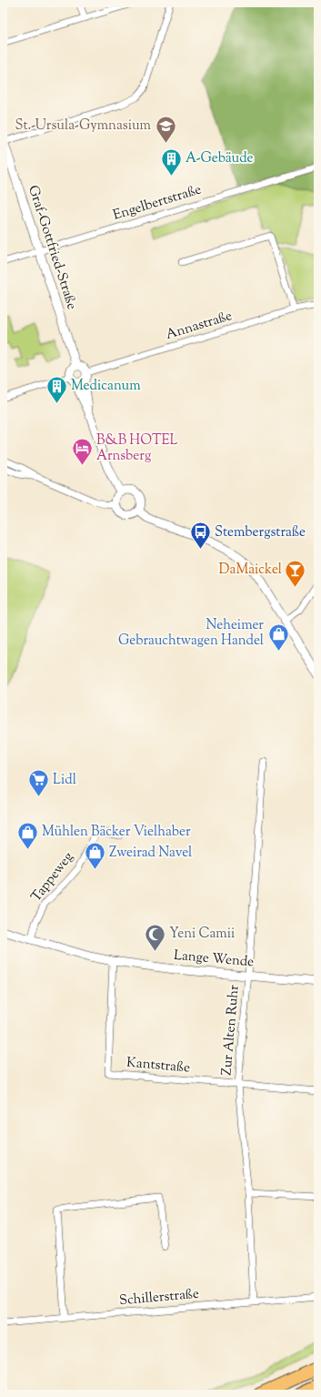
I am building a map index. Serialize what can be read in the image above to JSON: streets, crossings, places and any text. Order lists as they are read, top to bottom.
{
  "streets": {
    "street": [
      "Engelbertstraße",
      "Graf-Gottfried-Straße",
      "Annastraße",
      "Tappeweg",
      "Lange Wende",
      "Zur Alten Ruhr",
      "Kantstraße",
      "Schillerstraße"
    ]
  },
  "crossings": [
    ["Engelbertstraße", "Graf-Gottfried-Straße"],
    ["Graf-Gottfried-Straße", "Annastraße"],
    ["Tappeweg", "Lange Wende"],
    ["Lange Wende", "Zur Alten Ruhr"],
    ["Lange Wende", "Kantstraße"],
    ["Zur Alten Ruhr", "Kantstraße"],
    ["Zur Alten Ruhr", "Schillerstraße"]
  ],
  "places": {
    "school or university": ["St.-Ursula-Gymnasium"],
    "building": ["A-Gebäude", "Medicanum"],
    "hotel": ["B&B HOTEL Arnsberg"],
    "bus stop": ["Stembergstraße"],
    "bar": ["DaMaickel"],
    "shop": ["Neheimer Gebrauchtwagen Handel", "Mühlen Bäcker Vielhaber", "Zweirad Navel"],
    "supermarket": ["Lidl"],
    "mosque": ["Yeni Camii"]
  }
}
